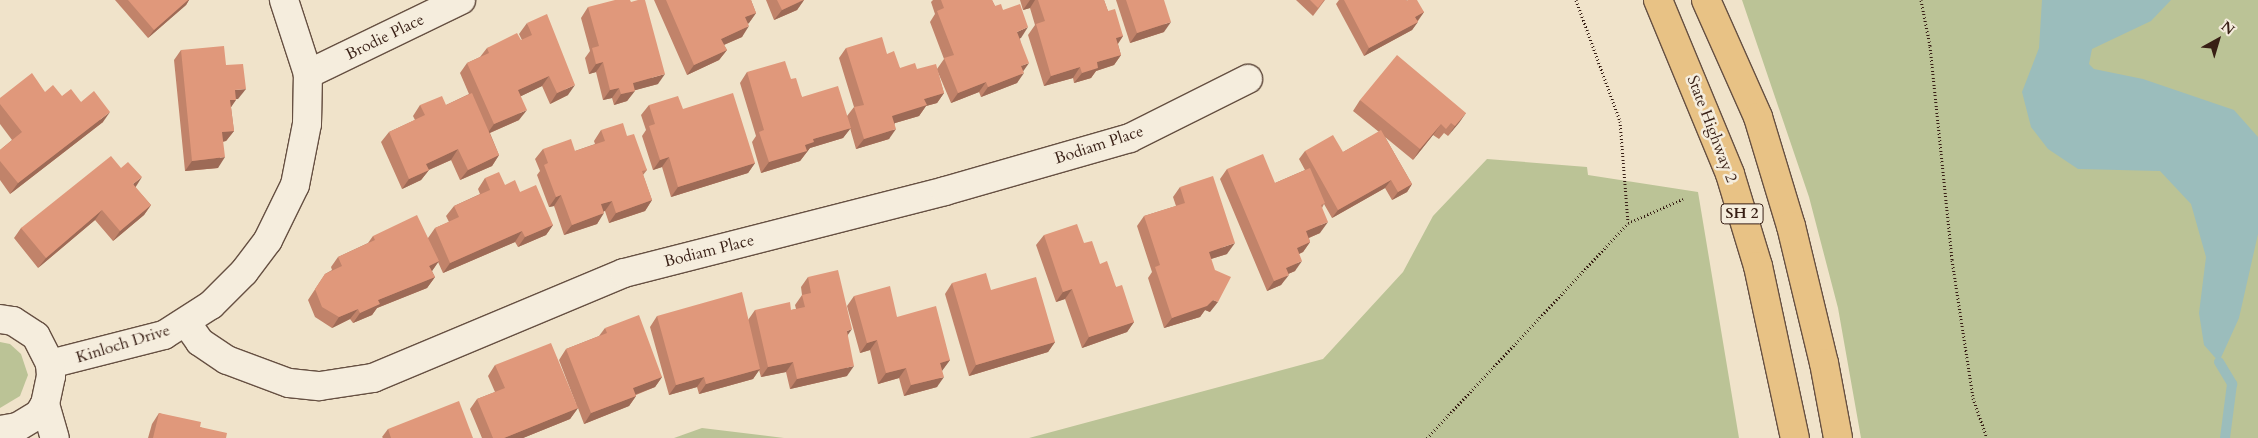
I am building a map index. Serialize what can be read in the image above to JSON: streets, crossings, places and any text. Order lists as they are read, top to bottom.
{
  "streets": {
    "highway": ["State Highway 2", "SH 2"],
    "street": ["Brodie Place", "Bodiam Place", "Kinloch Drive"]
  },
  "crossings": [
    ["Brodie Place", "Kinloch Drive"],
    ["Bodiam Place", "Kinloch Drive"]
  ],
  "north": "top right"
}
